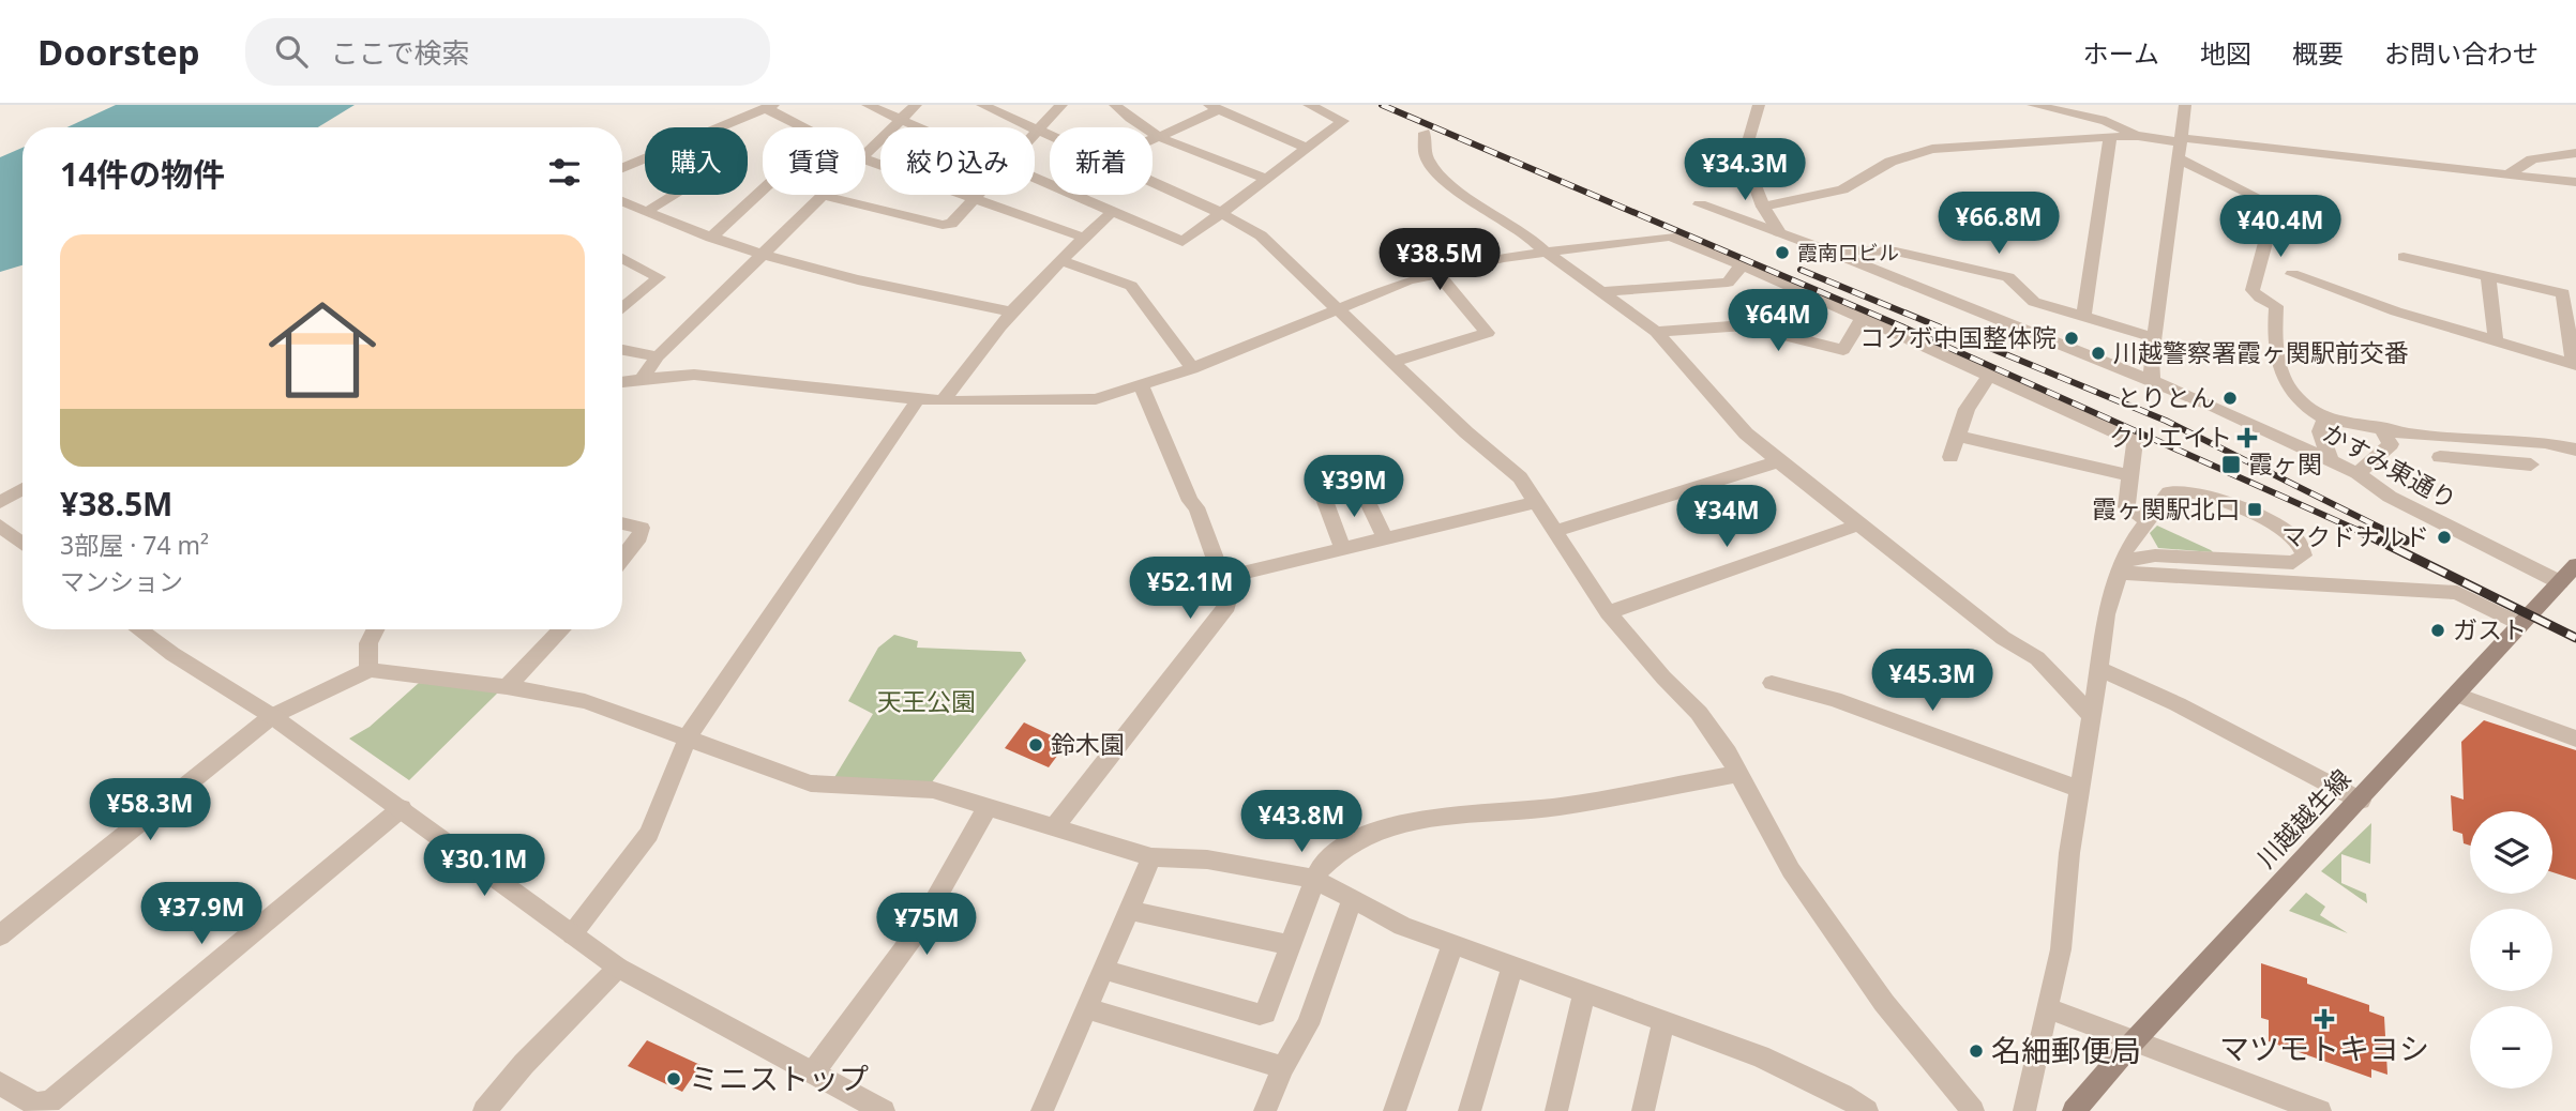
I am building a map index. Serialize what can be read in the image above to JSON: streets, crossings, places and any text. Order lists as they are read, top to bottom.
{
  "streets": {
    "main road": ["川越越生線"],
    "street": ["かすみ東通り"]
  },
  "crossings": [
    ["かすみ東通り", "川越越生線"]
  ],
  "parks": ["天王公園"],
  "places": {
    "other": [
      "霞南口ビル",
      "コクボ中国整体院",
      "川越警察署霞ヶ関駅前交番",
      "とりとん",
      "マクドナルド",
      "ガスト",
      "鈴木園",
      "名細郵便局",
      "ミニストップ"
    ],
    "health": ["クリエイト", "マツモトキヨシ"],
    "transit": ["霞ヶ関", "霞ヶ関駅北口"]
  },
  "page": {
    "header": "Doorstep",
    "search": "ここで検索",
    "nav": [
      "ホーム",
      "地図",
      "概要",
      "お問い合わせ"
    ],
    "chip": [
      "購入",
      "賃貸",
      "絞り込み",
      "新着"
    ],
    "heading": "14件の物件",
    "price": [
      "¥34.3M",
      "¥66.8M",
      "¥40.4M",
      "¥38.5M",
      "¥64M",
      "¥39M",
      "¥34M",
      "¥52.1M",
      "¥45.3M",
      "¥58.3M",
      "¥43.8M",
      "¥30.1M",
      "¥37.9M",
      "¥75M"
    ],
    "list": [
      {
        "name": "¥38.5M",
        "note": "3部屋 · 74 m² · マンション"
      }
    ],
    "map_buttons": ["+", "−"]
  }
}
